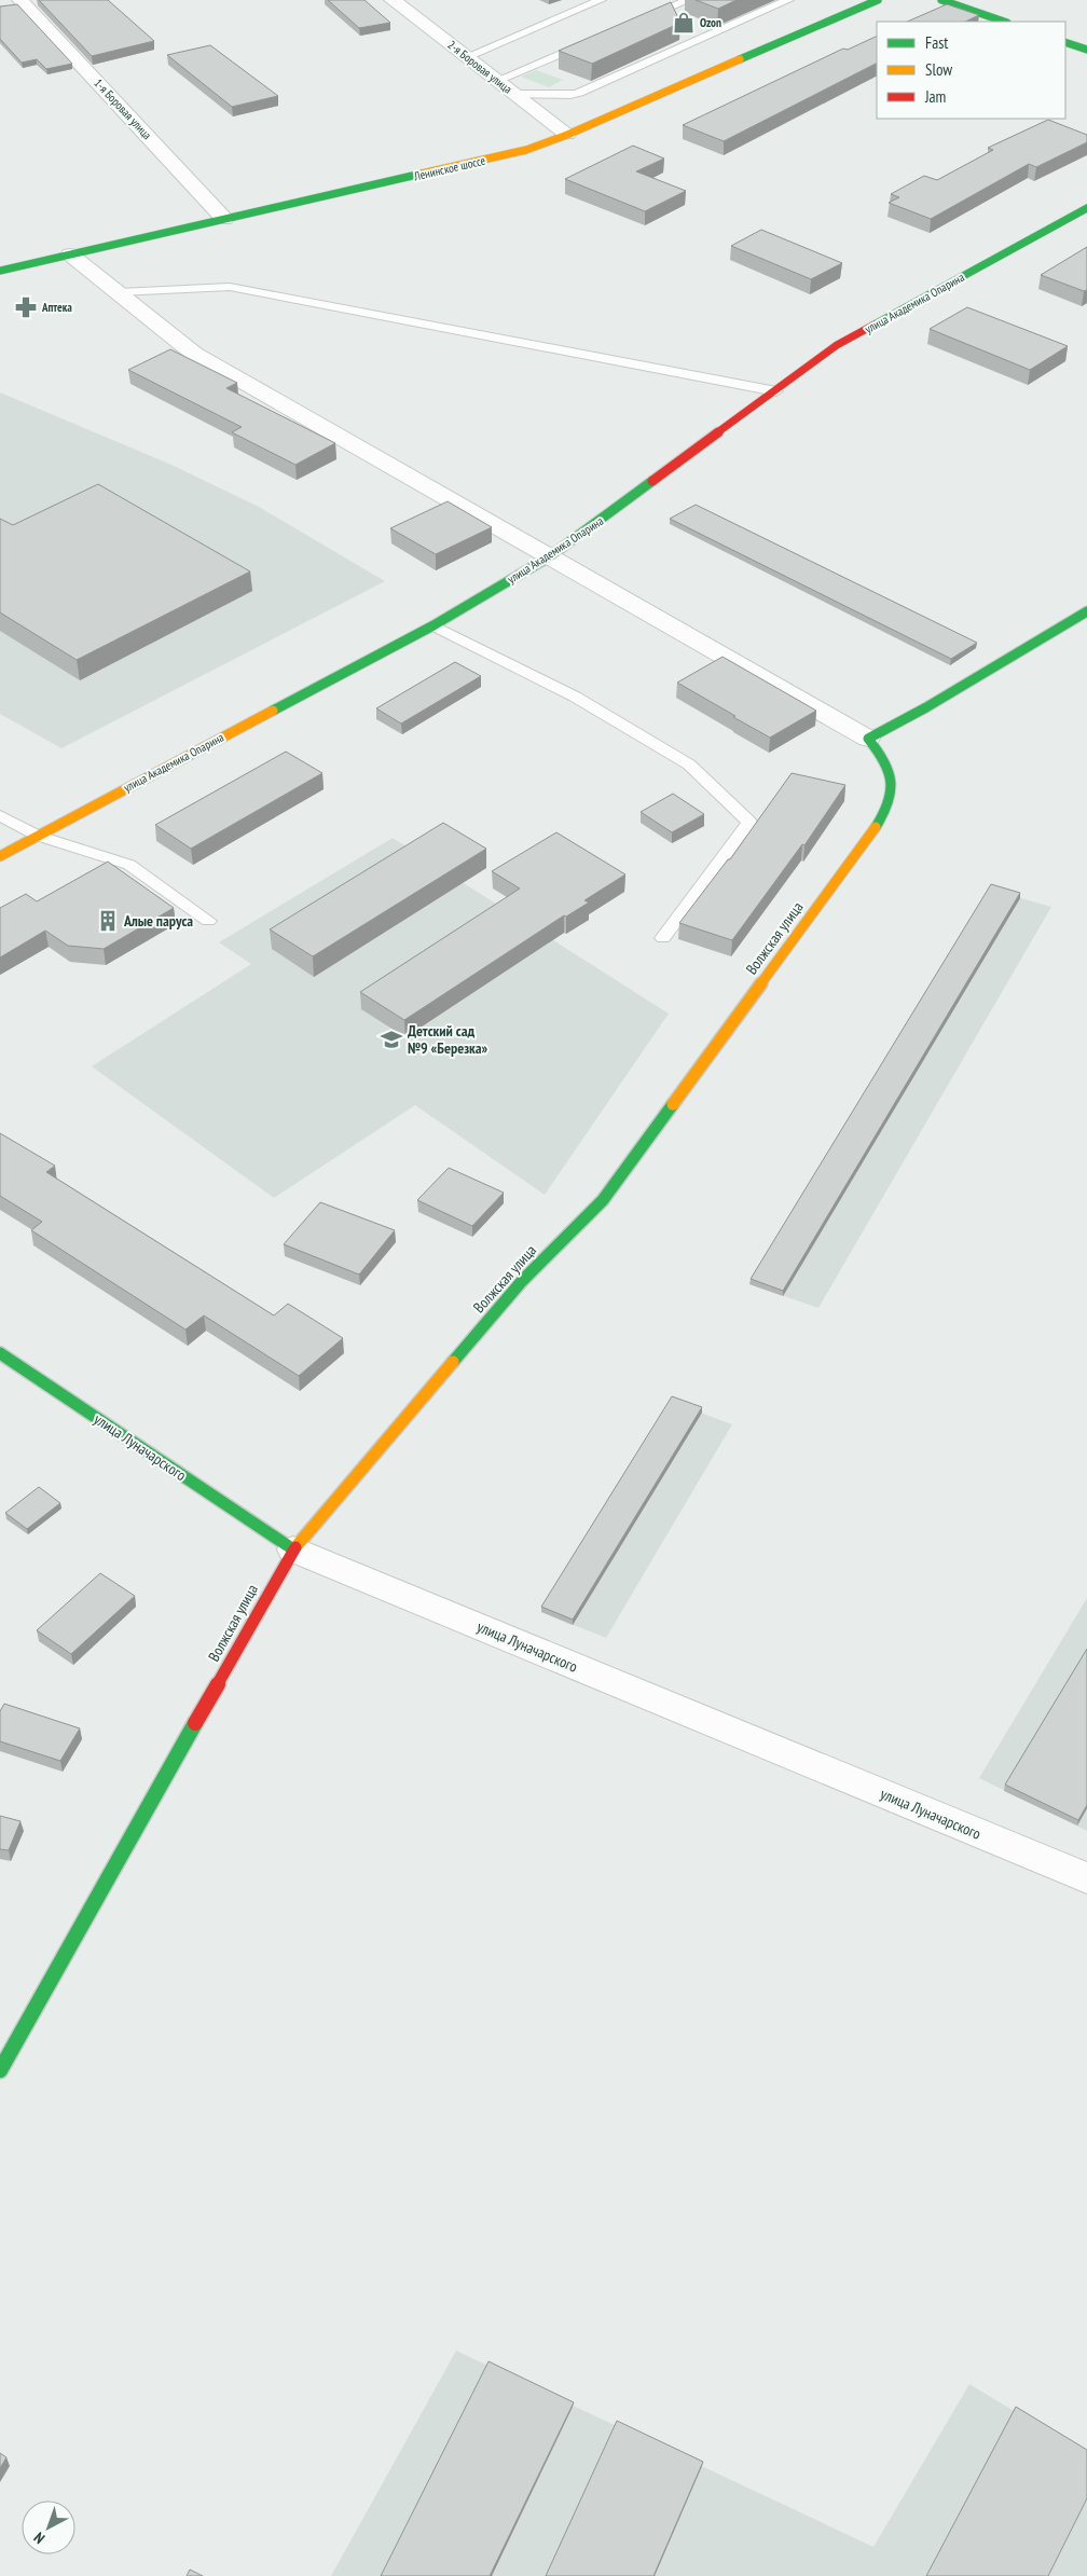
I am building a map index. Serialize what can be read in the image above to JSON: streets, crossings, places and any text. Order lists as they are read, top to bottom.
{
  "streets": {
    "street": [
      "2-я Боровая улица",
      "1-я Боровая улица",
      "Ленинское шоссе",
      "улица Академика Опарина",
      "Волжская улица",
      "улица Луначарского"
    ]
  },
  "crossings": [
    ["2-я Боровая улица", "Ленинское шоссе"],
    ["1-я Боровая улица", "Ленинское шоссе"],
    ["Волжская улица", "улица Луначарского"]
  ],
  "places": {
    "shop": ["Ozon"],
    "pharmacy": ["Аптека"],
    "building": ["Алые паруса"],
    "school or university": ["Детский сад №9 «Березка»"]
  },
  "legend": ["Fast", "Slow", "Jam"],
  "north": "bottom left"
}
